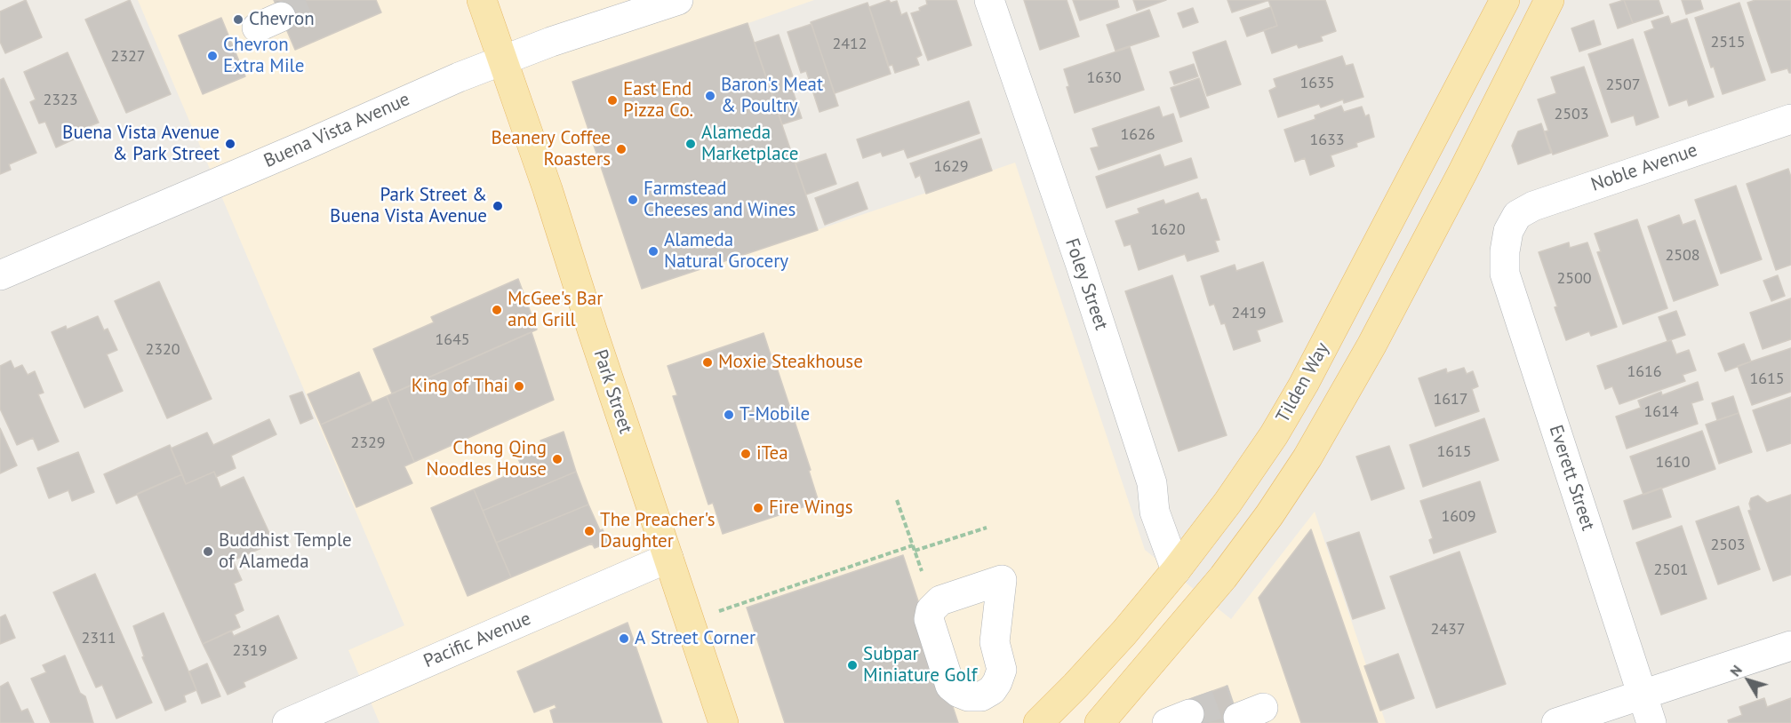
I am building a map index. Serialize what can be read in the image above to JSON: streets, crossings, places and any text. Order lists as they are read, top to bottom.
{
  "streets": {
    "main road": ["Tilden Way", "Park Street"],
    "street": [
      "Buena Vista Avenue",
      "Noble Avenue",
      "Foley Street",
      "Everett Street",
      "Pacific Avenue"
    ]
  },
  "crossings": [
    ["Buena Vista Avenue", "Park Street"],
    ["Noble Avenue", "Everett Street"],
    ["Foley Street", "Tilden Way"],
    ["Park Street", "Pacific Avenue"]
  ],
  "places": [
    "Chevron",
    "Chevron Extra Mile",
    "Baron's Meat & Poultry",
    "East End Pizza Co.",
    "Buena Vista Avenue & Park Street",
    "Alameda Marketplace",
    "Beanery Coffee Roasters",
    "Farmstead Cheeses and Wines",
    "Park Street & Buena Vista Avenue",
    "Alameda Natural Grocery",
    "McGee's Bar and Grill",
    "Moxie Steakhouse",
    "King of Thai",
    "T-Mobile",
    "iTea",
    "Chong Qing Noodles House",
    "Fire Wings",
    "The Preacher's Daughter",
    "Buddhist Temple of Alameda",
    "A Street Corner",
    "Subpar Miniature Golf"
  ],
  "house_numbers": [
    "2515",
    "2412",
    "2327",
    "1630",
    "1635",
    "2507",
    "2323",
    "2503",
    "1626",
    "1633",
    "1629",
    "1620",
    "2508",
    "2500",
    "2419",
    "1645",
    "2320",
    "1616",
    "1615",
    "1617",
    "1614",
    "2329",
    "1615",
    "1610",
    "1609",
    "2503",
    "2501",
    "2437",
    "2311",
    "2319"
  ],
  "north": "top left"
}
